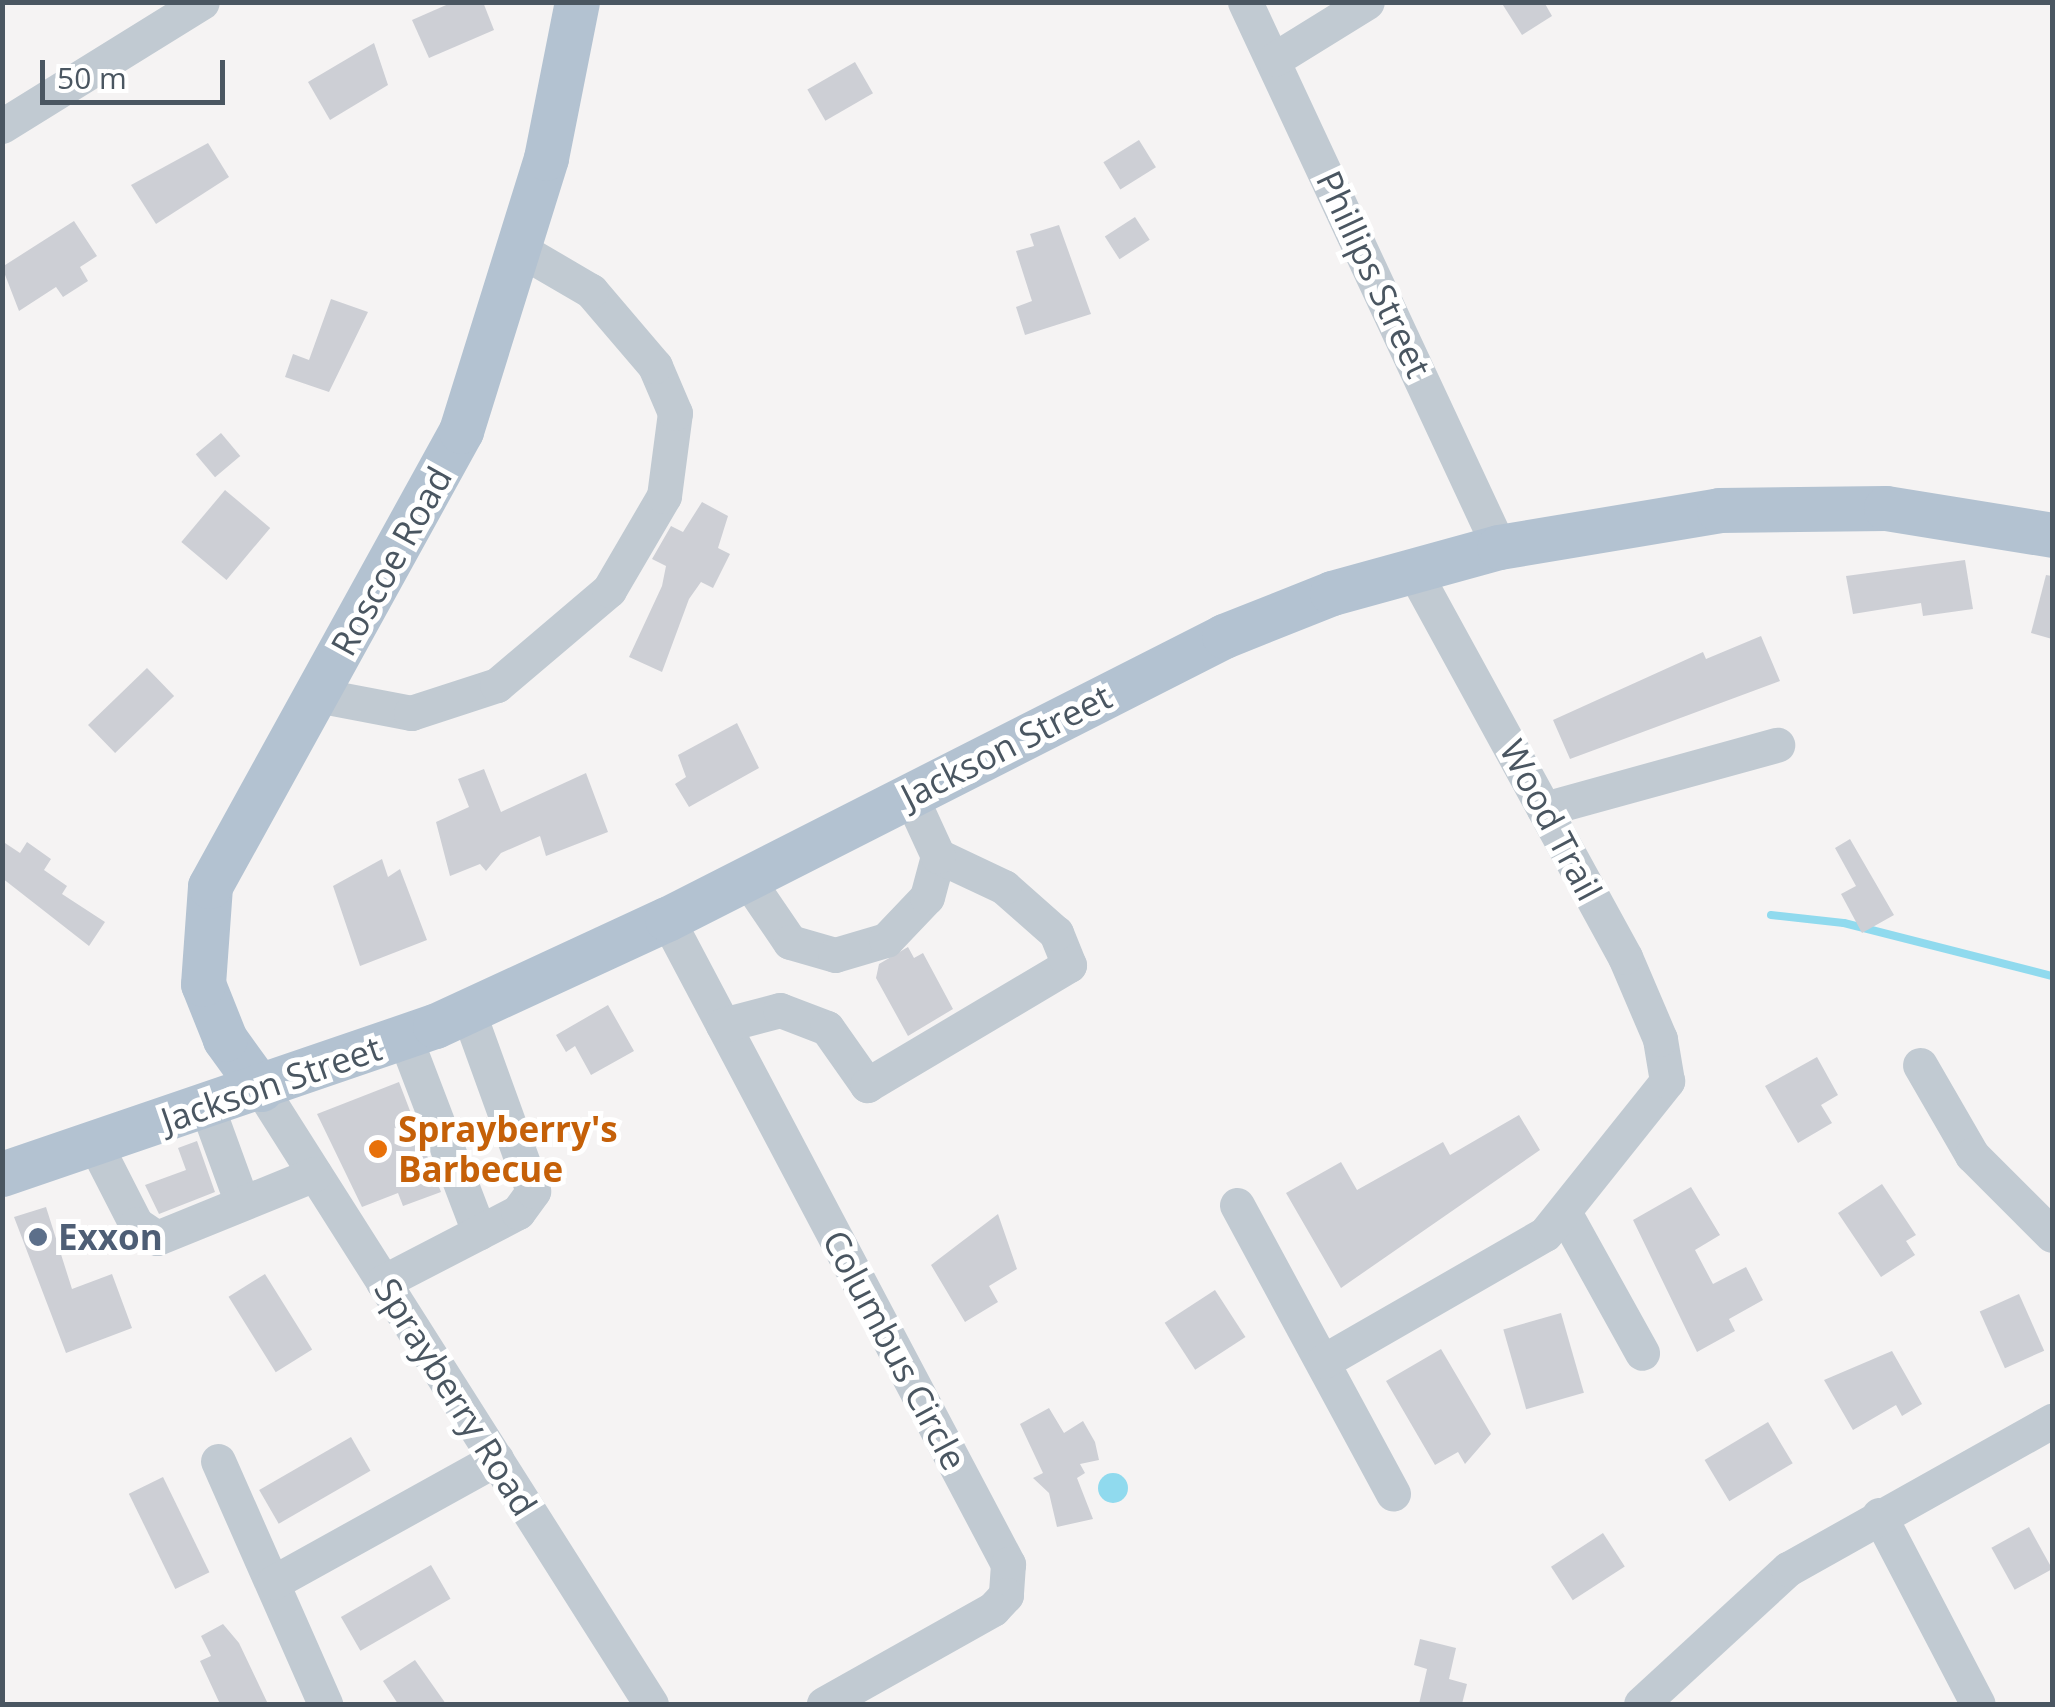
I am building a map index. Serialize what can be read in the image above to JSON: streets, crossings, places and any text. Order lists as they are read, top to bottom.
{
  "streets": {
    "main road": ["Roscoe Road", "Jackson Street"],
    "street": [
      "Phillips Street",
      "Wood Trail",
      "Columbus Circle",
      "Sprayberry Road"
    ]
  },
  "crossings": [
    ["Phillips Street", "Jackson Street"],
    ["Roscoe Road", "Jackson Street"],
    ["Roscoe Road", "Sprayberry Road"],
    ["Jackson Street", "Wood Trail"],
    ["Jackson Street", "Columbus Circle"],
    ["Jackson Street", "Sprayberry Road"]
  ],
  "places": ["Sprayberry's Barbecue", "Exxon"],
  "scale_bar": "50 m"
}
